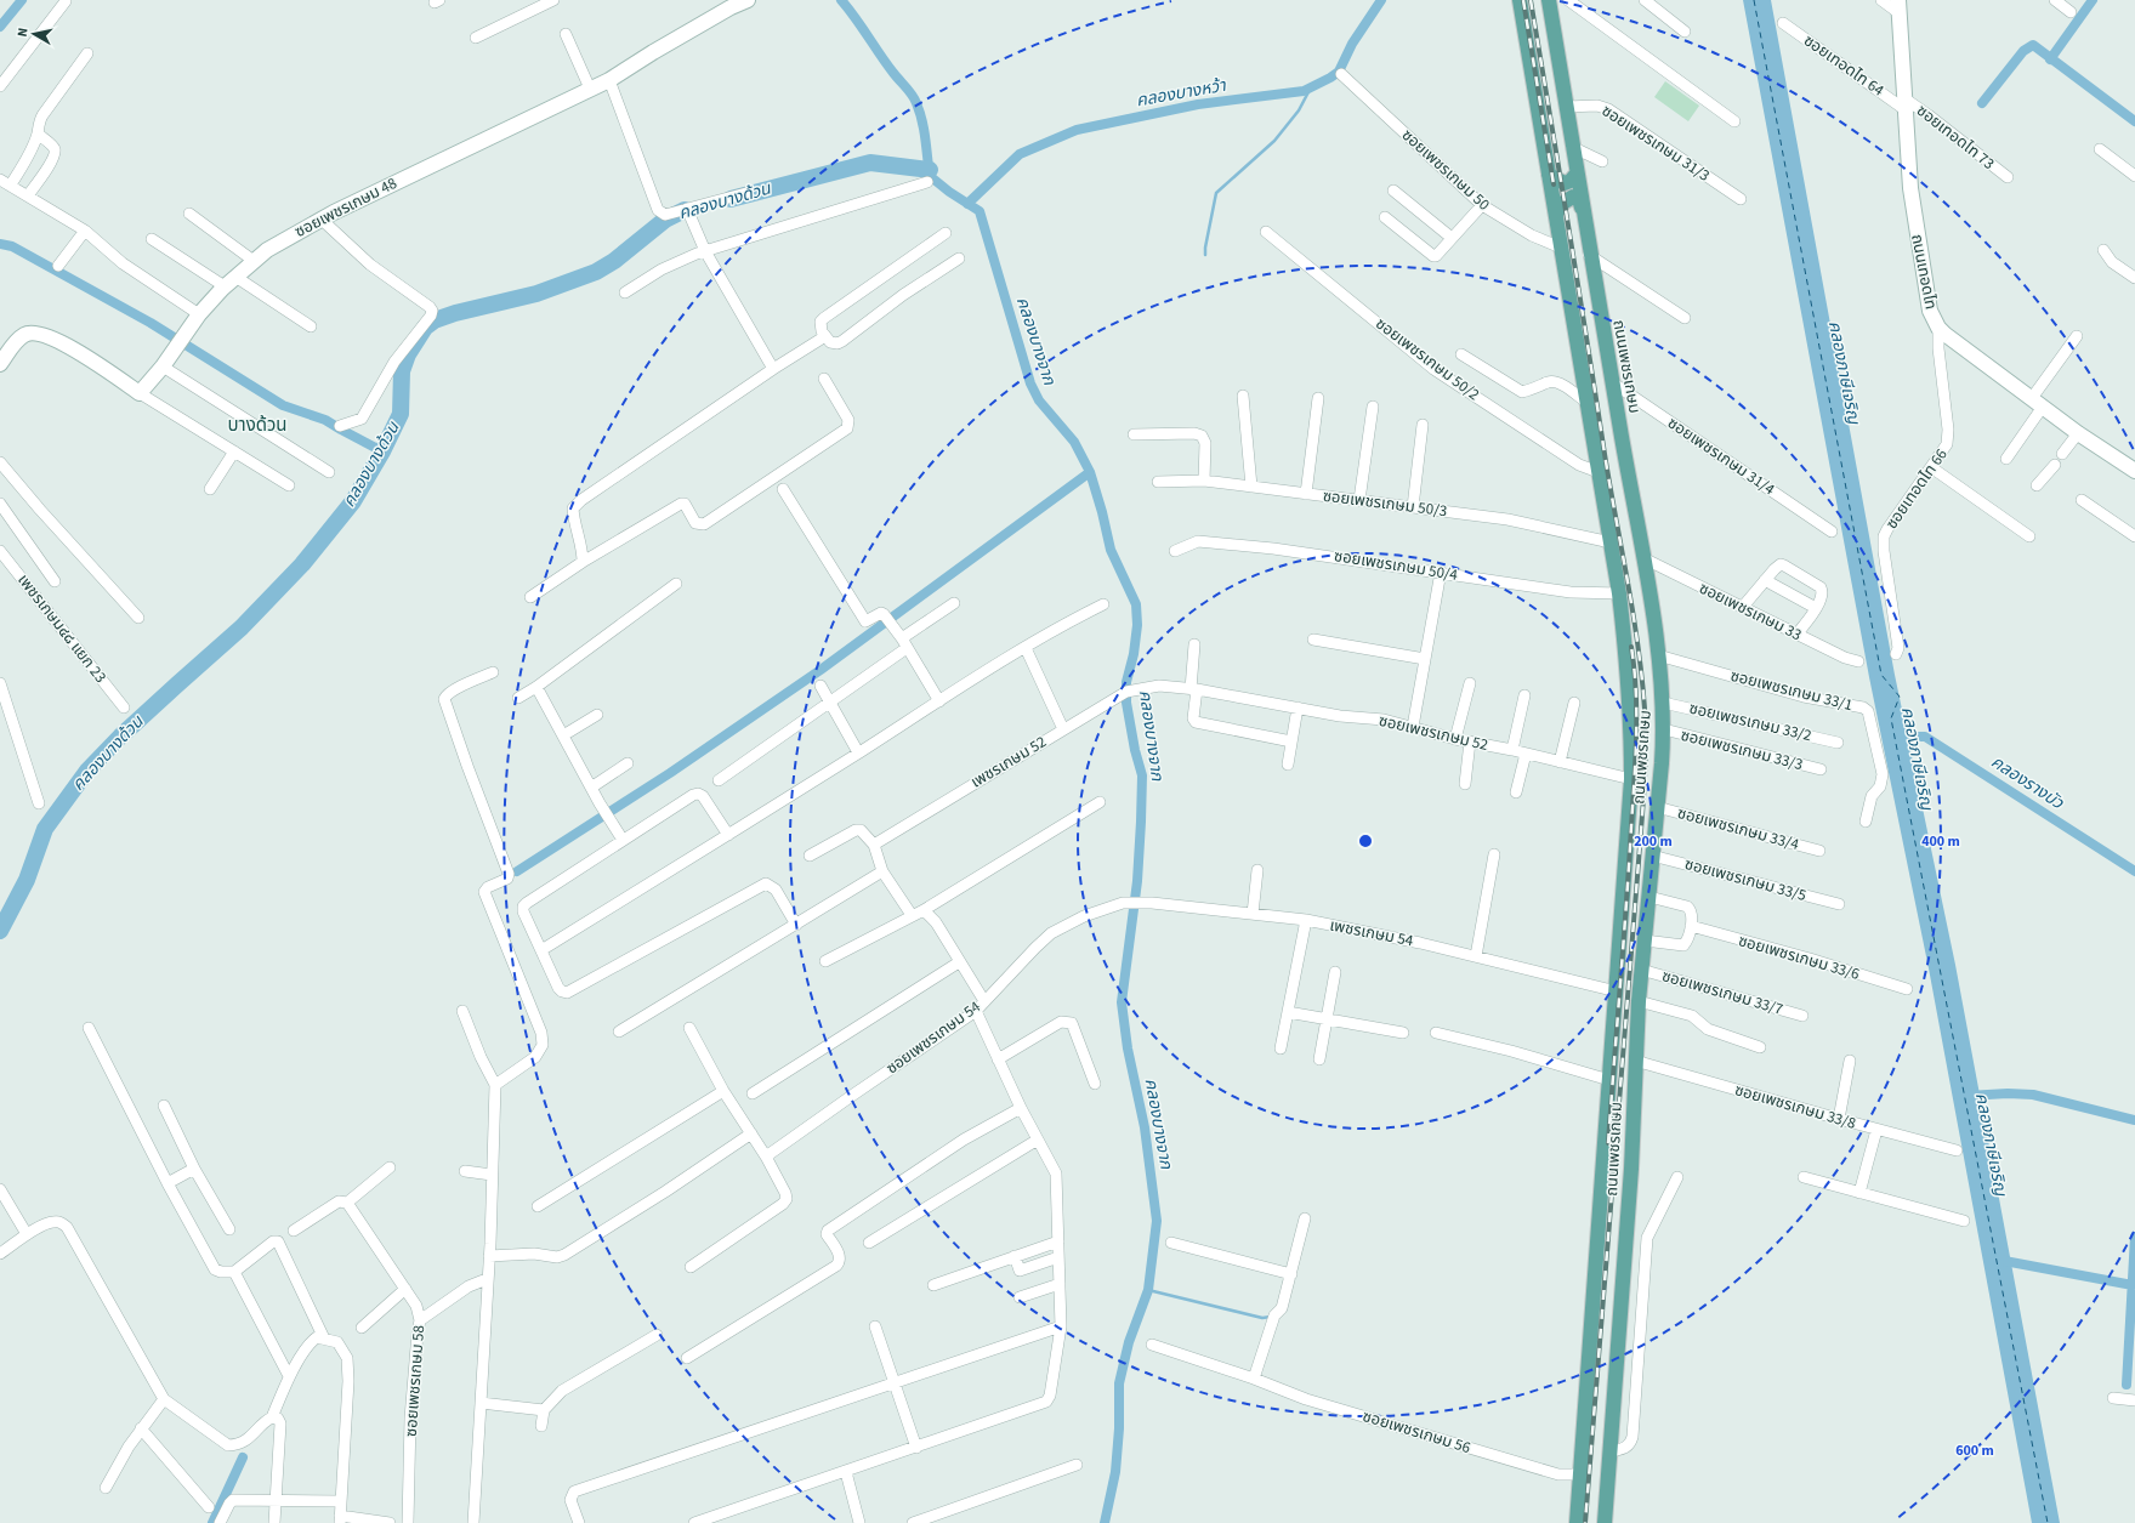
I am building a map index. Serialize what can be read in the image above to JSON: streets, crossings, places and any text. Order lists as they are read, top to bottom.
{
  "streets": {
    "main road": ["ถนนเพชรเกษม"],
    "street": [
      "ซอยเทอดไท 64",
      "ซอยเทอดไท 73",
      "ซอยเพชรเกษม 31/3",
      "ซอยเพชรเกษม 50",
      "ซอยเพชรเกษม 48",
      "ถนนเทอดไท",
      "ซอยเพชรเกษม 50/2",
      "ซอยเพชรเกษม 31/4",
      "ซอยเทอดไท 66",
      "ซอยเพชรเกษม 50/3",
      "ซอยเพชรเกษม 50/4",
      "ซอยเพชรเกษม 33",
      "เพชรเกษม๔๘ แยก 23",
      "ซอยเพชรเกษม 33/1",
      "ซอยเพชรเกษม 33/2",
      "ซอยเพชรเกษม 52",
      "ซอยเพชรเกษม 33/3",
      "เพชรเกษม 52",
      "ซอยเพชรเกษม 33/4",
      "ซอยเพชรเกษม 33/5",
      "เพชรเกษม 54",
      "ซอยเพชรเกษม 33/6",
      "ซอยเพชรเกษม 33/7",
      "ซอยเพชรเกษม 54",
      "ซอยเพชรเกษม 33/8",
      "ซอยเพชรเกษม 58",
      "ซอยเพชรเกษม 56"
    ]
  },
  "crossings": [
    ["ซอยเทอดไท 64", "ซอยเทอดไท 73"],
    ["ซอยเทอดไท 64", "ถนนเทอดไท"],
    ["ซอยเทอดไท 73", "ถนนเทอดไท"],
    ["ซอยเพชรเกษม 31/3", "ถนนเพชรเกษม"],
    ["ซอยเพชรเกษม 50", "ถนนเพชรเกษม"],
    ["ถนนเทอดไท", "ซอยเทอดไท 66"],
    ["ซอยเพชรเกษม 50/2", "ถนนเพชรเกษม"],
    ["ถนนเพชรเกษม", "ซอยเพชรเกษม 31/4"],
    ["ถนนเพชรเกษม", "ซอยเพชรเกษม 50/3"],
    ["ถนนเพชรเกษม", "ซอยเพชรเกษม 50/4"],
    ["ถนนเพชรเกษม", "ซอยเพชรเกษม 33"],
    ["ถนนเพชรเกษม", "ซอยเพชรเกษม 33/1"],
    ["ถนนเพชรเกษม", "ซอยเพชรเกษม 33/2"],
    ["ถนนเพชรเกษม", "ซอยเพชรเกษม 52"],
    ["ถนนเพชรเกษม", "ซอยเพชรเกษม 33/3"],
    ["ถนนเพชรเกษม", "ซอยเพชรเกษม 33/4"],
    ["ถนนเพชรเกษม", "ซอยเพชรเกษม 33/5"],
    ["ถนนเพชรเกษม", "เพชรเกษม 54"],
    ["ถนนเพชรเกษม", "ซอยเพชรเกษม 33/7"],
    ["ถนนเพชรเกษม", "ซอยเพชรเกษม 33/8"],
    ["ถนนเพชรเกษม", "ซอยเพชรเกษม 56"],
    ["ซอยเพชรเกษม 52", "เพชรเกษม 52"],
    ["เพชรเกษม 54", "ซอยเพชรเกษม 54"]
  ],
  "districts": ["บางด้วน"],
  "water": [
    "คลองบางหว้า",
    "คลองบางด้วน",
    "คลองบางจาก",
    "คลองภาษีเจริญ",
    "คลองรางบัว"
  ],
  "north": "left",
  "rings": ["200 m", "400 m", "600 m"]
}
